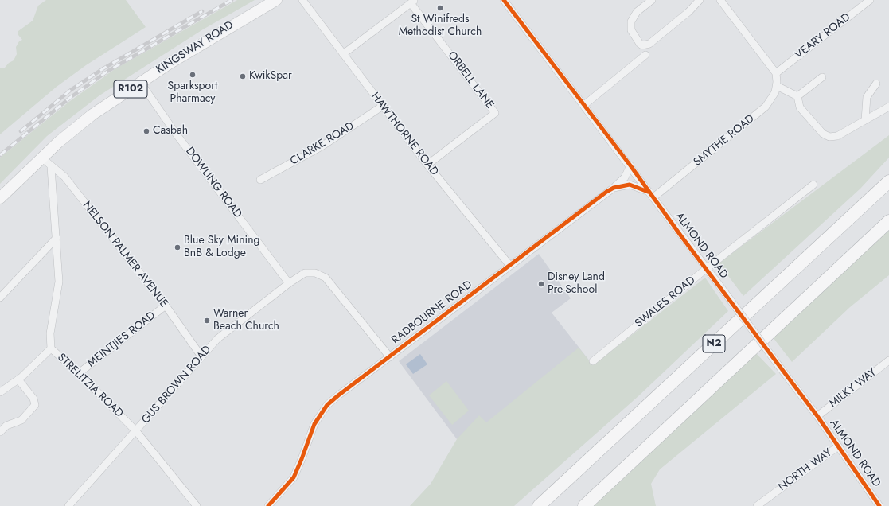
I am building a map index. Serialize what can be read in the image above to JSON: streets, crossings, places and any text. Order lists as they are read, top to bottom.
{
  "streets": {
    "highway": ["N2"],
    "main road": ["KINGSWAY ROAD", "R102"],
    "street": [
      "VEARY ROAD",
      "ORBELL LANE",
      "HAWTHORNE ROAD",
      "SMYTHE ROAD",
      "CLARKE ROAD",
      "DOWLING ROAD",
      "ALMOND ROAD",
      "NELSON PALMER AVENUE",
      "SWALES ROAD",
      "RADBOURNE ROAD",
      "MEINTJIES ROAD",
      "GUS BROWN ROAD",
      "STRELITZIA ROAD",
      "MILKY WAY",
      "NORTH WAY"
    ]
  },
  "crossings": [
    ["VEARY ROAD", "SMYTHE ROAD"],
    ["KINGSWAY ROAD", "DOWLING ROAD"],
    ["KINGSWAY ROAD", "NELSON PALMER AVENUE"],
    ["ORBELL LANE", "HAWTHORNE ROAD"],
    ["HAWTHORNE ROAD", "CLARKE ROAD"],
    ["HAWTHORNE ROAD", "RADBOURNE ROAD"],
    ["SMYTHE ROAD", "ALMOND ROAD"],
    ["SMYTHE ROAD", "RADBOURNE ROAD"],
    ["DOWLING ROAD", "GUS BROWN ROAD"],
    ["ALMOND ROAD", "SWALES ROAD"],
    ["ALMOND ROAD", "RADBOURNE ROAD"],
    ["ALMOND ROAD", "MILKY WAY"],
    ["ALMOND ROAD", "NORTH WAY"],
    ["NELSON PALMER AVENUE", "MEINTJIES ROAD"],
    ["NELSON PALMER AVENUE", "GUS BROWN ROAD"],
    ["NELSON PALMER AVENUE", "STRELITZIA ROAD"],
    ["RADBOURNE ROAD", "GUS BROWN ROAD"],
    ["MEINTJIES ROAD", "STRELITZIA ROAD"],
    ["GUS BROWN ROAD", "STRELITZIA ROAD"]
  ],
  "places": [
    "St Winifreds Methodist Church",
    "Sparksport Pharmacy",
    "KwikSpar",
    "Casbah",
    "Blue Sky Mining BnB & Lodge",
    "Disney Land Pre-School",
    "Warner Beach Church"
  ]
}
